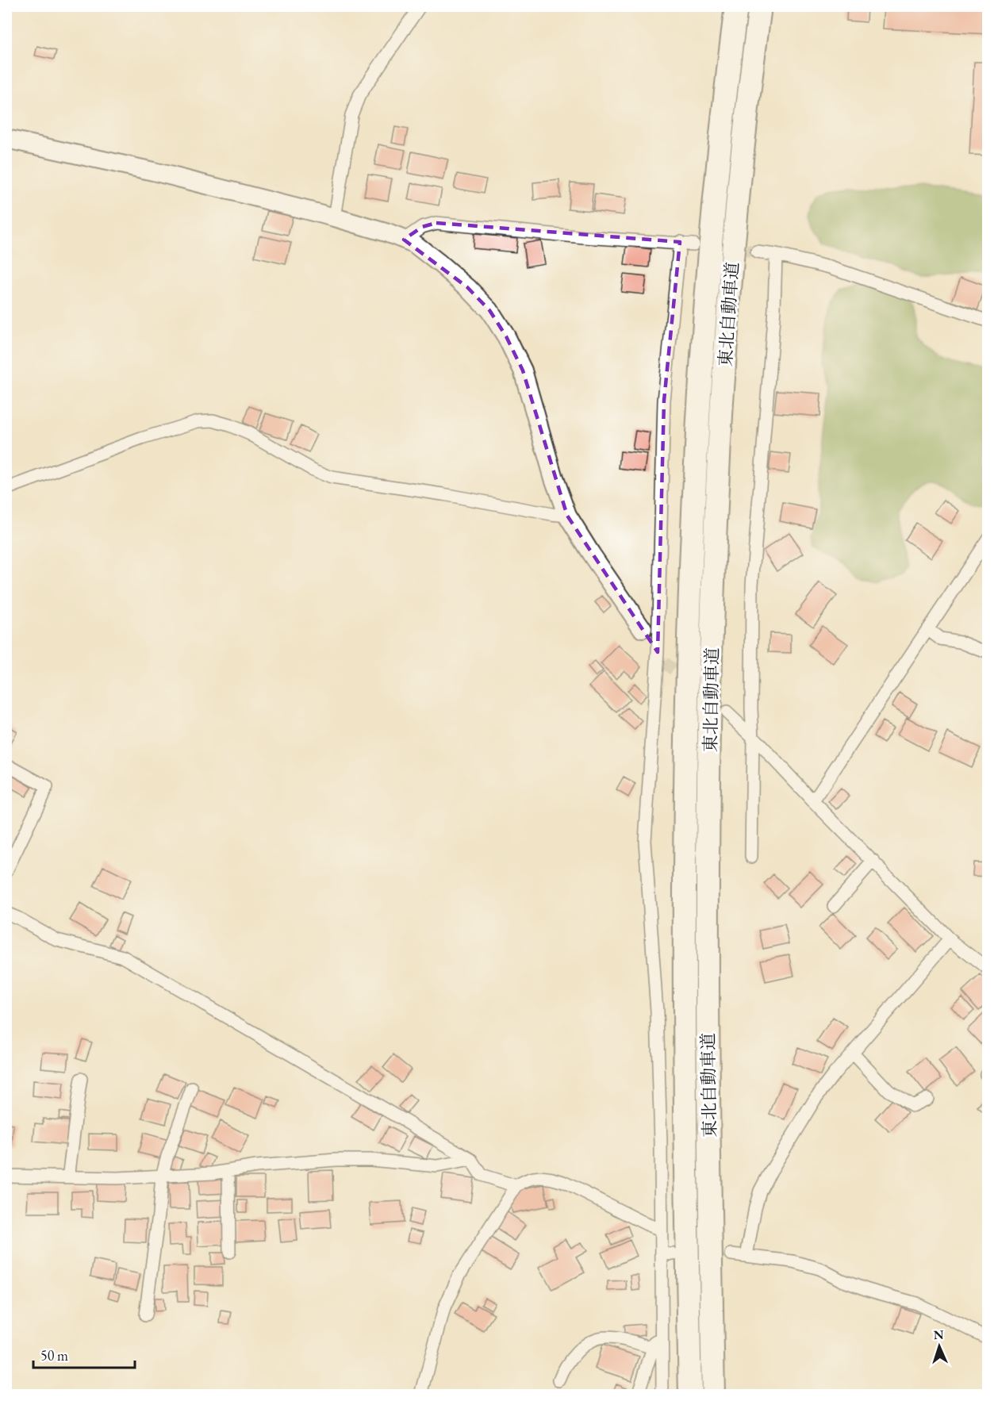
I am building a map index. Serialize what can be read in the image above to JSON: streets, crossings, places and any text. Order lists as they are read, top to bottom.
{
  "streets": {
    "highway": ["東北自動車道"]
  },
  "scale_bar": "50 m",
  "north": "top"
}
